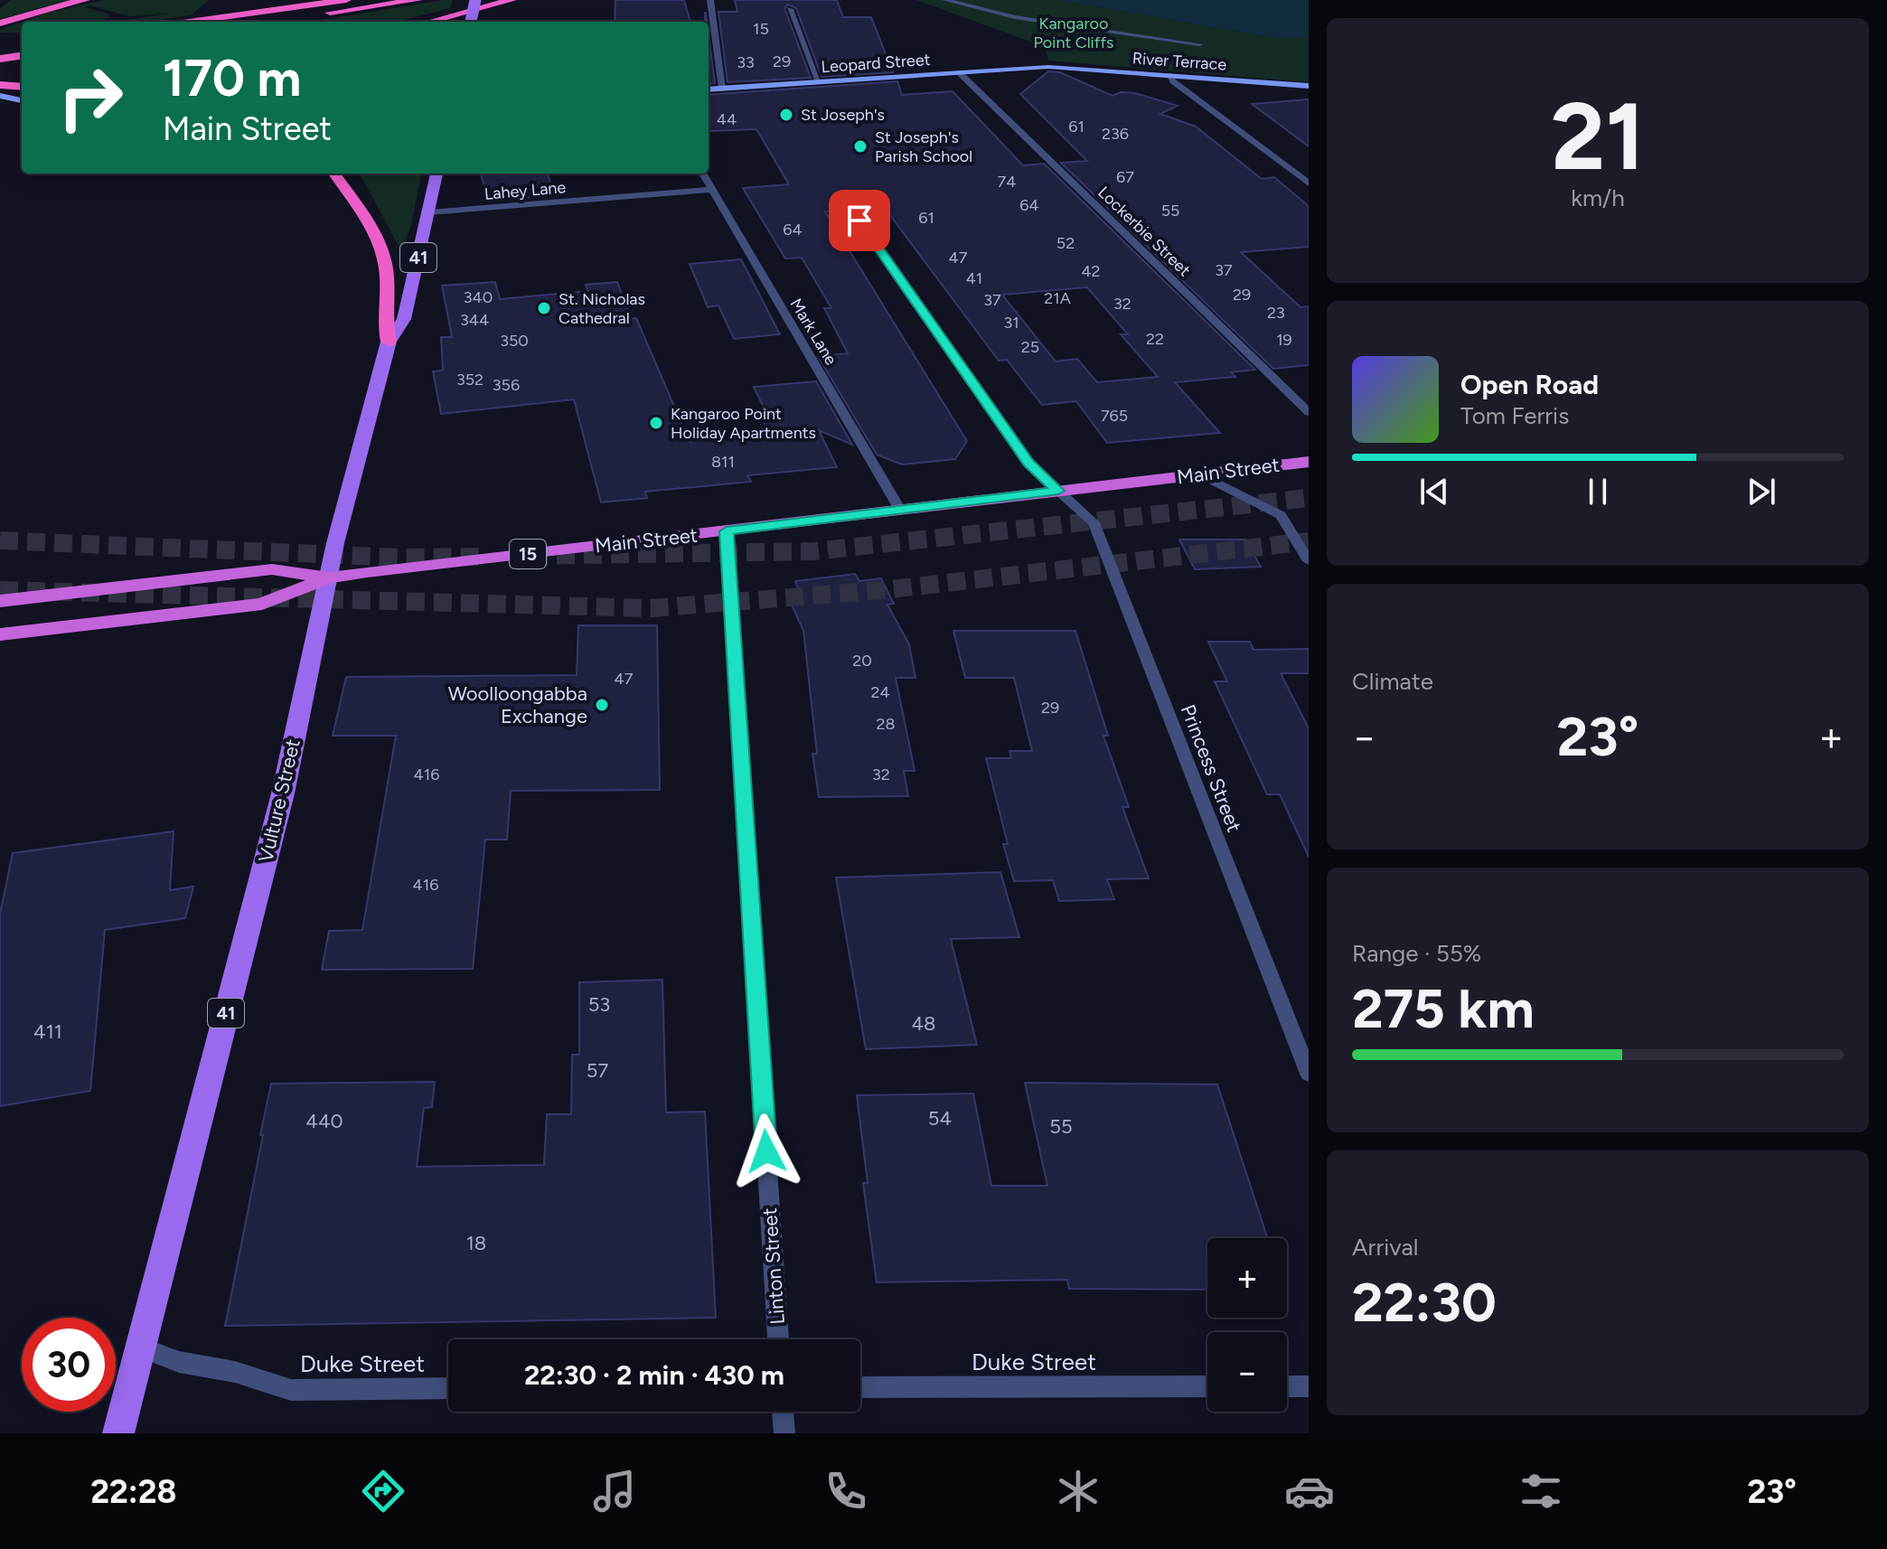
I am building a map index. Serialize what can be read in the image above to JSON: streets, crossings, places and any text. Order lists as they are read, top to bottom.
{
  "streets": {
    "highway": ["Main Street", "15"],
    "main road": [
      "River Terrace",
      "Leopard Street",
      "41",
      "Vulture Street"
    ],
    "street": [
      "Lahey Lane",
      "Lockerbie Street",
      "Mark Lane",
      "Princess Street",
      "Linton Street",
      "Duke Street"
    ]
  },
  "crossings": [
    ["River Terrace", "Leopard Street"],
    ["Leopard Street", "Lockerbie Street"],
    ["Lahey Lane", "Mark Lane"],
    ["Lahey Lane", "Vulture Street"],
    ["Mark Lane", "Main Street"],
    ["Main Street", "Princess Street"],
    ["Main Street", "Vulture Street"],
    ["Main Street", "Linton Street"],
    ["Vulture Street", "Duke Street"]
  ],
  "parks": ["Kangaroo Point Cliffs"],
  "places": [
    "St Joseph's",
    "St Joseph's Parish School",
    "St. Nicholas Cathedral",
    "Kangaroo Point Holiday Apartments",
    "Woolloongabba Exchange"
  ],
  "house_numbers": [
    "15",
    "29",
    "33",
    "44",
    "61",
    "236",
    "67",
    "74",
    "64",
    "55",
    "61",
    "64",
    "52",
    "47",
    "37",
    "42",
    "41",
    "29",
    "340",
    "21A",
    "37",
    "32",
    "23",
    "344",
    "31",
    "22",
    "19",
    "350",
    "25",
    "352",
    "356",
    "765",
    "811",
    "20",
    "47",
    "24",
    "29",
    "28",
    "416",
    "32",
    "416",
    "53",
    "48",
    "411",
    "57",
    "54",
    "440",
    "55",
    "18"
  ],
  "page": {
    "tile": [
      ["21", "km/h"],
      "Climate",
      ["Range · 55%", "275 km"],
      ["Arrival", "22:30"]
    ],
    "turn": ["170 m", "Main Street"],
    "song": ["Open Road", "Tom Ferris"],
    "heat": ["−", "23°", "+"],
    "map_buttons": ["+", "−"],
    "limit": "30",
    "trip": "22:30 · 2 min · 430 m",
    "tabs": ["22:28", "23°"]
  }
}
